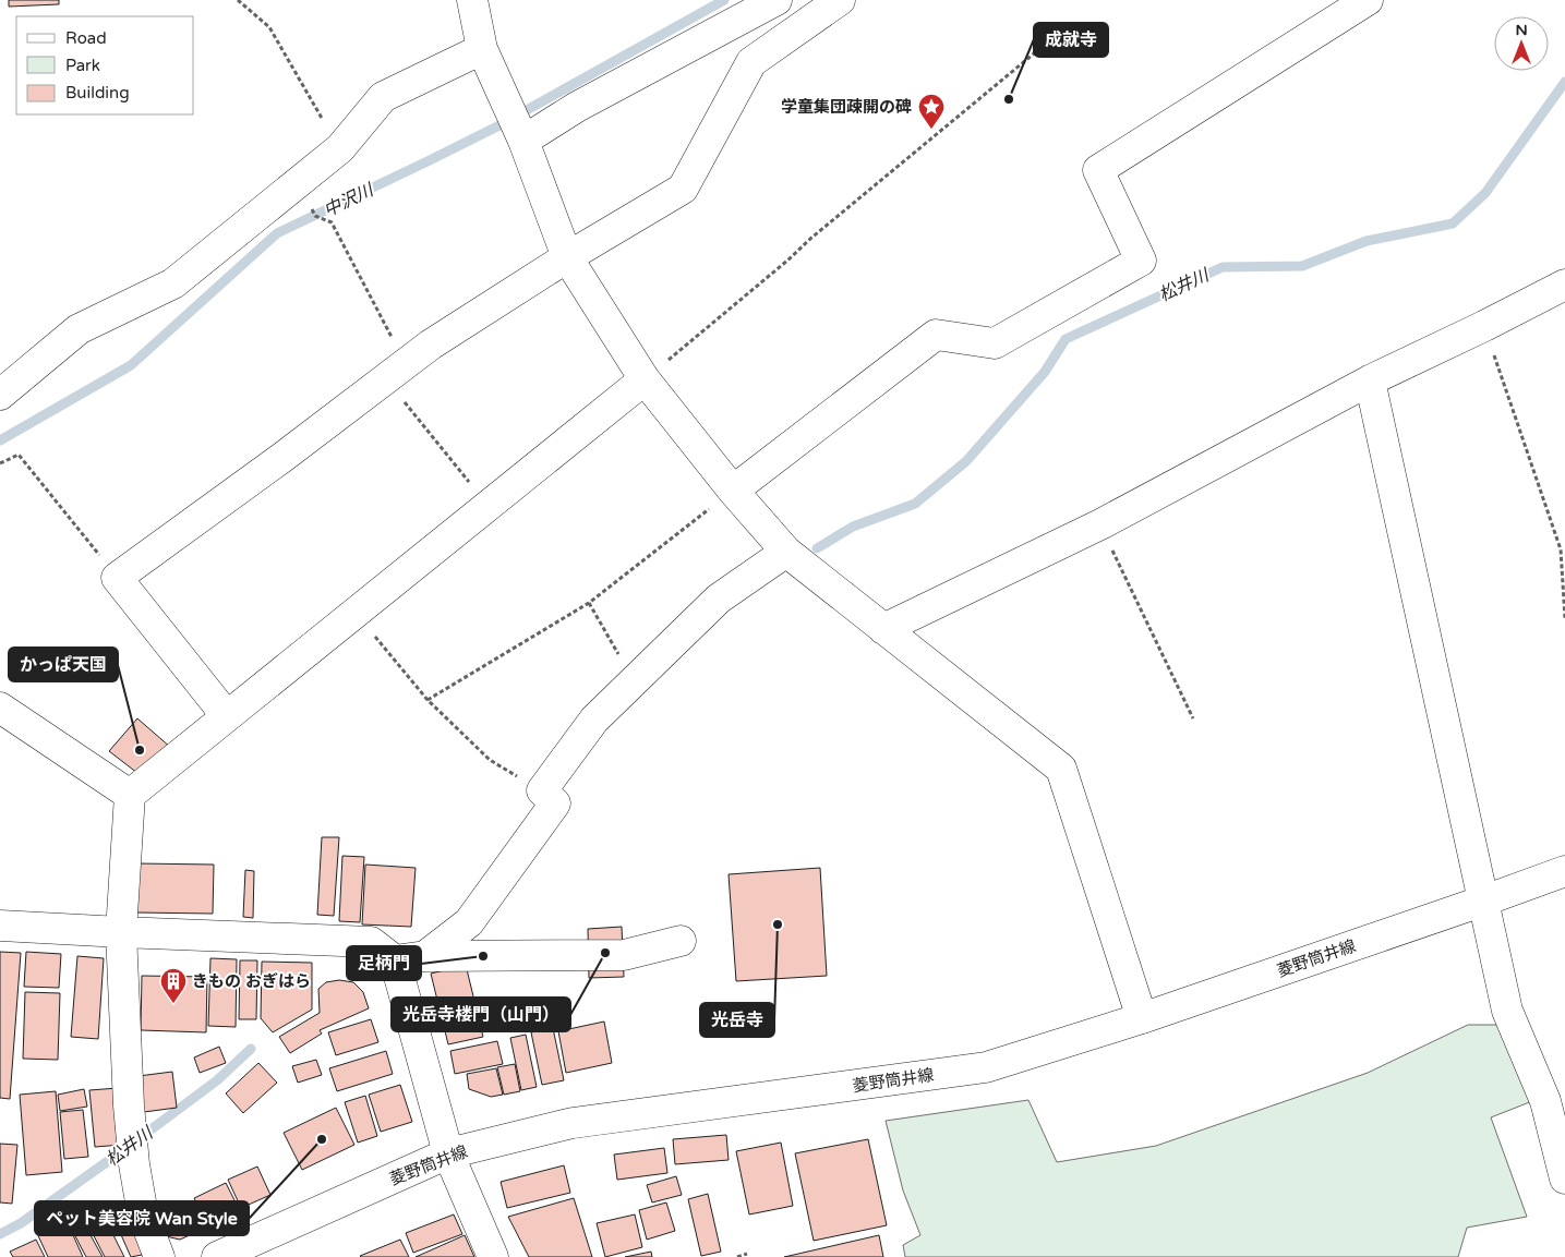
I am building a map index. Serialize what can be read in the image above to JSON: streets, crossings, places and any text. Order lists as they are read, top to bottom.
{
  "streets": {
    "street": ["菱野筒井線"]
  },
  "water": ["中沢川", "松井川"],
  "places": {
    "other": [
      "成就寺",
      "かっぱ天国",
      "光岳寺",
      "光岳寺楼門（山門）",
      "足柄門",
      "ペット美容院 Wan Style"
    ],
    "place": ["学童集団疎開の碑"],
    "building": ["きもの おぎはら"]
  },
  "legend": ["Road", "Park", "Building"],
  "north": "top"
}
